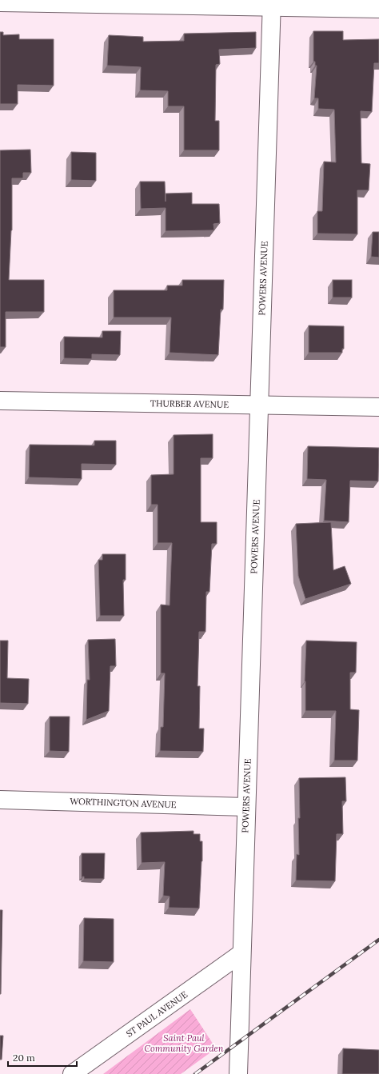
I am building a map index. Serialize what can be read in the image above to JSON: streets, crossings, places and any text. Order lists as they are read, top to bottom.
{
  "streets": {
    "street": [
      "POWERS AVENUE",
      "THURBER AVENUE",
      "WORTHINGTON AVENUE",
      "ST PAUL AVENUE"
    ]
  },
  "crossings": [
    ["POWERS AVENUE", "THURBER AVENUE"],
    ["POWERS AVENUE", "WORTHINGTON AVENUE"],
    ["POWERS AVENUE", "ST PAUL AVENUE"]
  ],
  "parks": ["Saint Paul Community Garden"],
  "scale_bar": "20 m"
}
